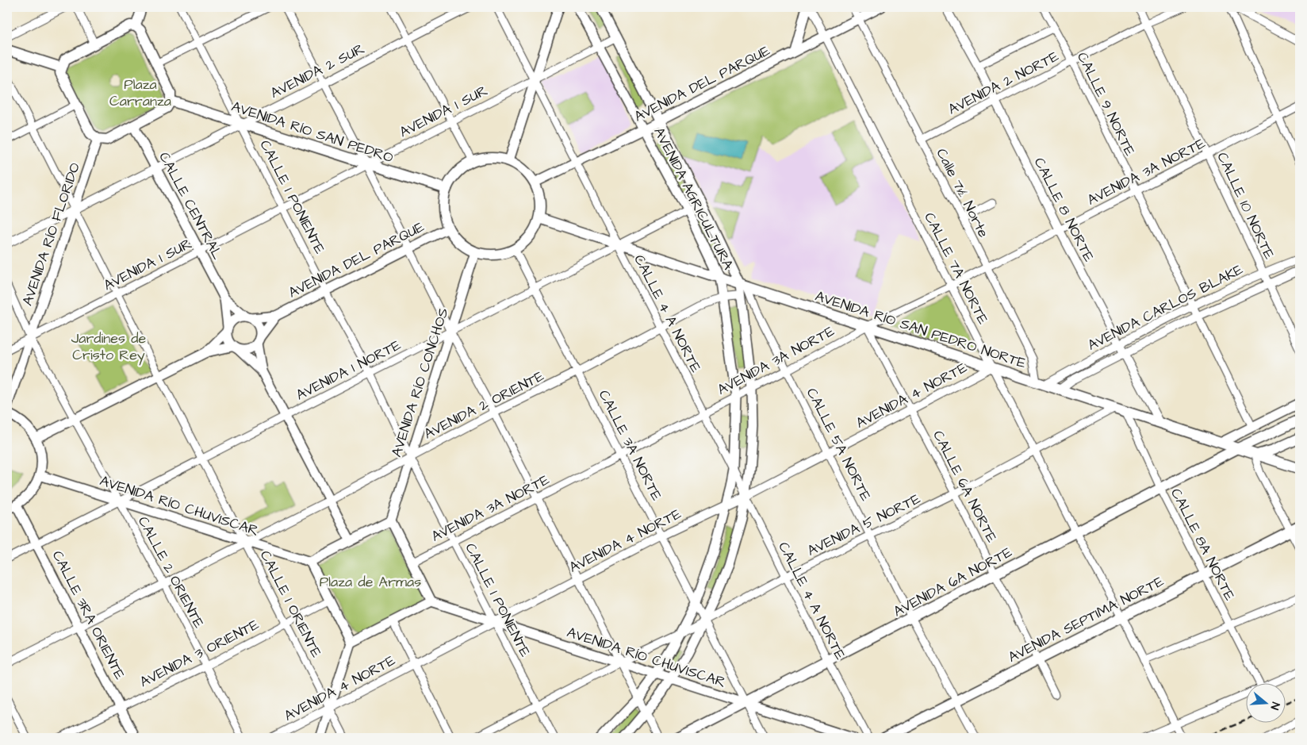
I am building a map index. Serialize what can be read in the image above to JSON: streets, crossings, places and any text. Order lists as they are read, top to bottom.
{
  "streets": {
    "main road": [
      "AVENIDA DEL PARQUE",
      "AVENIDA RÍO SAN PEDRO",
      "AVENIDA AGRICULTURA",
      "CALLE CENTRAL",
      "AVENIDA RÍO FLORIDO",
      "AVENIDA RÍO SAN PEDRO NORTE",
      "AVENIDA RÍO CONCHOS",
      "AVENIDA RÍO CHUVISCAR",
      "AVENIDA 6A NORTE",
      "CALLE 3RA ORIENTE",
      "AVENIDA SEPTIMA NORTE"
    ],
    "street": [
      "AVENIDA 2 SUR",
      "AVENIDA 2 NORTE",
      "CALLE 9 NORTE",
      "AVENIDA 1 SUR",
      "AVENIDA 3A NORTE",
      "Calle 7½ Norte",
      "CALLE 1 PONIENTE",
      "CALLE 10 NORTE",
      "CALLE 8 NORTE",
      "CALLE 7A NORTE",
      "AVENIDA CARLOS BLAKE",
      "CALLE 4 A NORTE",
      "AVENIDA 1 NORTE",
      "AVENIDA 4 NORTE",
      "AVENIDA 2 ORIENTE",
      "CALLE 5A NORTE",
      "CALLE 3A NORTE",
      "CALLE 6A NORTE",
      "AVENIDA 5 NORTE",
      "CALLE 8A NORTE",
      "CALLE 2 ORIENTE",
      "CALLE 1 ORIENTE",
      "AVENIDA 3 ORIENTE"
    ]
  },
  "crossings": [
    ["AVENIDA 2 SUR", "AVENIDA RÍO SAN PEDRO"],
    ["AVENIDA 2 SUR", "CALLE 1 PONIENTE"],
    ["AVENIDA 2 SUR", "CALLE CENTRAL"],
    ["AVENIDA 2 SUR", "AVENIDA RÍO FLORIDO"],
    ["AVENIDA 2 SUR", "CALLE 1 ORIENTE"],
    ["AVENIDA 2 NORTE", "CALLE 9 NORTE"],
    ["AVENIDA 2 NORTE", "Calle 7½ Norte"],
    ["AVENIDA 2 NORTE", "CALLE 10 NORTE"],
    ["AVENIDA 2 NORTE", "CALLE 8 NORTE"],
    ["AVENIDA DEL PARQUE", "AVENIDA RÍO SAN PEDRO"],
    ["AVENIDA DEL PARQUE", "Calle 7½ Norte"],
    ["AVENIDA DEL PARQUE", "CALLE 1 PONIENTE"],
    ["AVENIDA DEL PARQUE", "AVENIDA AGRICULTURA"],
    ["AVENIDA DEL PARQUE", "CALLE 7A NORTE"],
    ["AVENIDA DEL PARQUE", "CALLE 4 A NORTE"],
    ["AVENIDA DEL PARQUE", "AVENIDA RÍO SAN PEDRO NORTE"],
    ["AVENIDA DEL PARQUE", "AVENIDA RÍO CONCHOS"],
    ["AVENIDA DEL PARQUE", "CALLE 3A NORTE"],
    ["CALLE 9 NORTE", "AVENIDA 3A NORTE"],
    ["CALLE 9 NORTE", "AVENIDA CARLOS BLAKE"],
    ["AVENIDA 1 SUR", "AVENIDA RÍO SAN PEDRO"],
    ["AVENIDA 1 SUR", "CALLE 1 PONIENTE"],
    ["AVENIDA 1 SUR", "AVENIDA AGRICULTURA"],
    ["AVENIDA 1 SUR", "CALLE CENTRAL"],
    ["AVENIDA 1 SUR", "AVENIDA RÍO FLORIDO"],
    ["AVENIDA 1 SUR", "CALLE 4 A NORTE"],
    ["AVENIDA 1 SUR", "CALLE 2 ORIENTE"],
    ["AVENIDA 1 SUR", "CALLE 1 ORIENTE"],
    ["AVENIDA RÍO SAN PEDRO", "CALLE 1 PONIENTE"],
    ["AVENIDA RÍO SAN PEDRO", "CALLE CENTRAL"],
    ["AVENIDA RÍO SAN PEDRO", "AVENIDA RÍO FLORIDO"],
    ["AVENIDA RÍO SAN PEDRO", "AVENIDA RÍO SAN PEDRO NORTE"],
    ["AVENIDA RÍO SAN PEDRO", "AVENIDA RÍO CONCHOS"],
    ["AVENIDA RÍO SAN PEDRO", "CALLE 3A NORTE"],
    ["AVENIDA 3A NORTE", "Calle 7½ Norte"],
    ["AVENIDA 3A NORTE", "CALLE 1 PONIENTE"],
    ["AVENIDA 3A NORTE", "AVENIDA AGRICULTURA"],
    ["AVENIDA 3A NORTE", "CALLE 10 NORTE"],
    ["AVENIDA 3A NORTE", "CALLE 8 NORTE"],
    ["AVENIDA 3A NORTE", "CALLE 7A NORTE"],
    ["AVENIDA 3A NORTE", "CALLE 4 A NORTE"],
    ["AVENIDA 3A NORTE", "AVENIDA RÍO SAN PEDRO NORTE"],
    ["AVENIDA 3A NORTE", "CALLE 5A NORTE"],
    ["AVENIDA 3A NORTE", "CALLE 3A NORTE"],
    ["AVENIDA 3A NORTE", "CALLE 6A NORTE"],
    ["Calle 7½ Norte", "AVENIDA CARLOS BLAKE"],
    ["Calle 7½ Norte", "AVENIDA RÍO SAN PEDRO NORTE"],
    ["CALLE 1 PONIENTE", "AVENIDA 1 NORTE"],
    ["CALLE 1 PONIENTE", "AVENIDA RÍO CONCHOS"],
    ["CALLE 1 PONIENTE", "AVENIDA 4 NORTE"],
    ["CALLE 1 PONIENTE", "AVENIDA 2 ORIENTE"],
    ["CALLE 1 PONIENTE", "AVENIDA RÍO CHUVISCAR"],
    ["CALLE 1 PONIENTE", "AVENIDA 5 NORTE"],
    ["AVENIDA AGRICULTURA", "CALLE 4 A NORTE"],
    ["AVENIDA AGRICULTURA", "AVENIDA RÍO SAN PEDRO NORTE"],
    ["AVENIDA AGRICULTURA", "AVENIDA 1 NORTE"],
    ["AVENIDA AGRICULTURA", "AVENIDA 4 NORTE"],
    ["AVENIDA AGRICULTURA", "AVENIDA 2 ORIENTE"],
    ["AVENIDA AGRICULTURA", "CALLE 5A NORTE"],
    ["AVENIDA AGRICULTURA", "CALLE 3A NORTE"],
    ["AVENIDA AGRICULTURA", "AVENIDA RÍO CHUVISCAR"],
    ["AVENIDA AGRICULTURA", "AVENIDA 5 NORTE"],
    ["CALLE CENTRAL", "AVENIDA RÍO FLORIDO"],
    ["CALLE 10 NORTE", "AVENIDA CARLOS BLAKE"],
    ["CALLE 8 NORTE", "AVENIDA CARLOS BLAKE"],
    ["CALLE 8 NORTE", "AVENIDA RÍO SAN PEDRO NORTE"],
    ["AVENIDA RÍO FLORIDO", "CALLE 2 ORIENTE"],
    ["AVENIDA RÍO FLORIDO", "CALLE 1 ORIENTE"],
    ["CALLE 7A NORTE", "AVENIDA RÍO SAN PEDRO NORTE"],
    ["CALLE 7A NORTE", "AVENIDA 4 NORTE"],
    ["CALLE 7A NORTE", "AVENIDA 5 NORTE"],
    ["CALLE 7A NORTE", "AVENIDA 6A NORTE"],
    ["CALLE 7A NORTE", "AVENIDA SEPTIMA NORTE"],
    ["AVENIDA CARLOS BLAKE", "AVENIDA RÍO SAN PEDRO NORTE"],
    ["CALLE 4 A NORTE", "AVENIDA RÍO SAN PEDRO NORTE"],
    ["CALLE 4 A NORTE", "AVENIDA 1 NORTE"],
    ["CALLE 4 A NORTE", "AVENIDA 4 NORTE"],
    ["CALLE 4 A NORTE", "AVENIDA 2 ORIENTE"],
    ["CALLE 4 A NORTE", "AVENIDA 5 NORTE"],
    ["CALLE 4 A NORTE", "AVENIDA 6A NORTE"],
    ["AVENIDA RÍO SAN PEDRO NORTE", "AVENIDA 1 NORTE"],
    ["AVENIDA RÍO SAN PEDRO NORTE", "AVENIDA RÍO CONCHOS"],
    ["AVENIDA RÍO SAN PEDRO NORTE", "AVENIDA 4 NORTE"],
    ["AVENIDA RÍO SAN PEDRO NORTE", "CALLE 5A NORTE"],
    ["AVENIDA RÍO SAN PEDRO NORTE", "CALLE 3A NORTE"],
    ["AVENIDA RÍO SAN PEDRO NORTE", "CALLE 6A NORTE"],
    ["AVENIDA RÍO SAN PEDRO NORTE", "AVENIDA 5 NORTE"],
    ["AVENIDA RÍO SAN PEDRO NORTE", "CALLE 8A NORTE"],
    ["AVENIDA RÍO SAN PEDRO NORTE", "AVENIDA 6A NORTE"],
    ["AVENIDA 1 NORTE", "AVENIDA RÍO CONCHOS"],
    ["AVENIDA 1 NORTE", "CALLE 3A NORTE"],
    ["AVENIDA 1 NORTE", "AVENIDA RÍO CHUVISCAR"],
    ["AVENIDA 1 NORTE", "CALLE 2 ORIENTE"],
    ["AVENIDA 1 NORTE", "CALLE 1 ORIENTE"],
    ["AVENIDA 1 NORTE", "CALLE 3RA ORIENTE"],
    ["AVENIDA RÍO CONCHOS", "AVENIDA 2 ORIENTE"],
    ["AVENIDA RÍO CONCHOS", "CALLE 3A NORTE"],
    ["AVENIDA 4 NORTE", "CALLE 5A NORTE"],
    ["AVENIDA 4 NORTE", "CALLE 3A NORTE"],
    ["AVENIDA 4 NORTE", "CALLE 6A NORTE"],
    ["AVENIDA 4 NORTE", "AVENIDA RÍO CHUVISCAR"],
    ["AVENIDA 4 NORTE", "CALLE 1 ORIENTE"],
    ["AVENIDA 2 ORIENTE", "CALLE 3A NORTE"],
    ["AVENIDA 2 ORIENTE", "AVENIDA RÍO CHUVISCAR"],
    ["AVENIDA 2 ORIENTE", "CALLE 2 ORIENTE"],
    ["AVENIDA 2 ORIENTE", "CALLE 1 ORIENTE"],
    ["AVENIDA 2 ORIENTE", "CALLE 3RA ORIENTE"],
    ["CALLE 5A NORTE", "AVENIDA 5 NORTE"],
    ["CALLE 5A NORTE", "AVENIDA 6A NORTE"],
    ["CALLE 5A NORTE", "AVENIDA SEPTIMA NORTE"],
    ["CALLE 3A NORTE", "AVENIDA RÍO CHUVISCAR"],
    ["CALLE 3A NORTE", "AVENIDA 5 NORTE"],
    ["CALLE 3A NORTE", "AVENIDA 6A NORTE"],
    ["CALLE 6A NORTE", "AVENIDA 5 NORTE"],
    ["CALLE 6A NORTE", "AVENIDA 6A NORTE"],
    ["CALLE 6A NORTE", "AVENIDA SEPTIMA NORTE"],
    ["AVENIDA RÍO CHUVISCAR", "AVENIDA 5 NORTE"],
    ["AVENIDA RÍO CHUVISCAR", "CALLE 2 ORIENTE"],
    ["AVENIDA RÍO CHUVISCAR", "AVENIDA 6A NORTE"],
    ["AVENIDA RÍO CHUVISCAR", "CALLE 1 ORIENTE"],
    ["CALLE 8A NORTE", "AVENIDA 6A NORTE"],
    ["CALLE 8A NORTE", "AVENIDA SEPTIMA NORTE"],
    ["CALLE 2 ORIENTE", "AVENIDA 3 ORIENTE"],
    ["CALLE 1 ORIENTE", "AVENIDA 3 ORIENTE"],
    ["CALLE 3RA ORIENTE", "AVENIDA 3 ORIENTE"]
  ],
  "parks": ["Plaza Carranza", "Jardines de Cristo Rey", "Plaza de Armas"],
  "north": "right"
}
